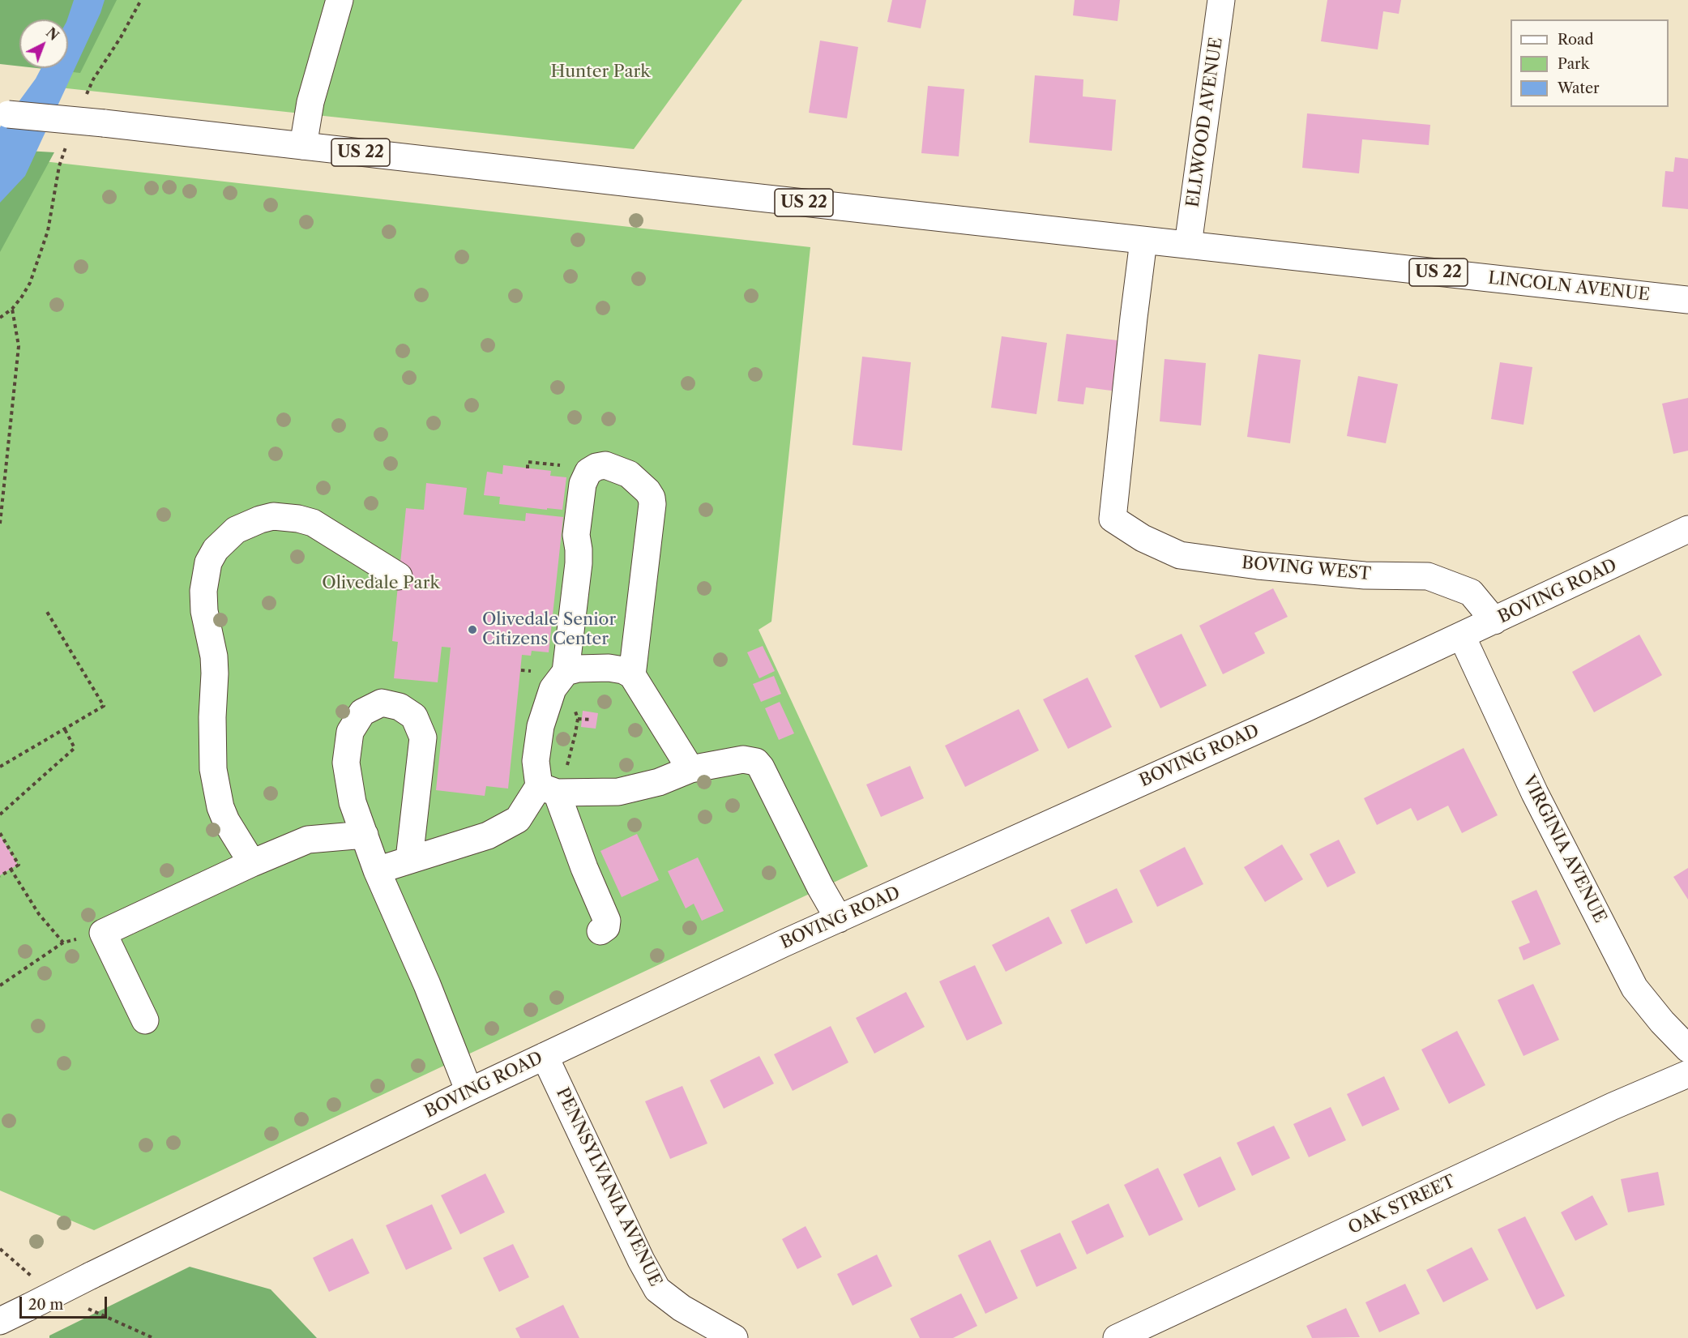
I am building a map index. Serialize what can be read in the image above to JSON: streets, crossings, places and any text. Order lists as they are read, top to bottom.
{
  "streets": {
    "street": [
      "ELLWOOD AVENUE",
      "US 22",
      "LINCOLN AVENUE",
      "BOVING WEST",
      "BOVING ROAD",
      "VIRGINIA AVENUE",
      "PENNSYLVANIA AVENUE",
      "OAK STREET"
    ]
  },
  "crossings": [
    ["ELLWOOD AVENUE", "US 22"],
    ["ELLWOOD AVENUE", "LINCOLN AVENUE"],
    ["US 22", "LINCOLN AVENUE"],
    ["US 22", "BOVING WEST"],
    ["BOVING WEST", "BOVING ROAD"],
    ["BOVING ROAD", "VIRGINIA AVENUE"],
    ["BOVING ROAD", "PENNSYLVANIA AVENUE"]
  ],
  "parks": ["Hunter Park", "Olivedale Park"],
  "places": ["Olivedale Senior Citizens Center"],
  "legend": ["Road", "Park", "Water"],
  "scale_bar": "20 m",
  "north": "top right"
}
